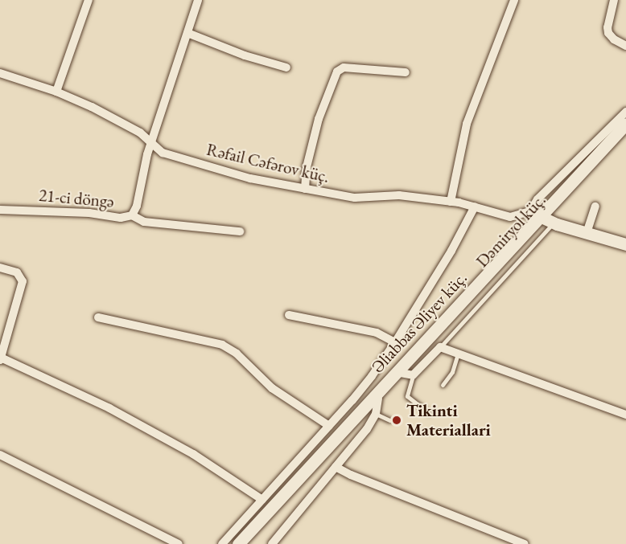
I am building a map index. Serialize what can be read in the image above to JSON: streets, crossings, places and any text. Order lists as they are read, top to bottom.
{
  "streets": {
    "main road": ["Dəmiryol küç.", "Əliabbas Əliyev küç."],
    "street": ["Rəfail Cəfərov küç.", "21-ci döngə"]
  },
  "crossings": [
    ["Rəfail Cəfərov küç.", "21-ci döngə"],
    ["Rəfail Cəfərov küç.", "Dəmiryol küç."],
    ["Rəfail Cəfərov küç.", "Əliabbas Əliyev küç."],
    ["Dəmiryol küç.", "Əliabbas Əliyev küç."]
  ],
  "places": ["Tikinti Materiallari"]
}
